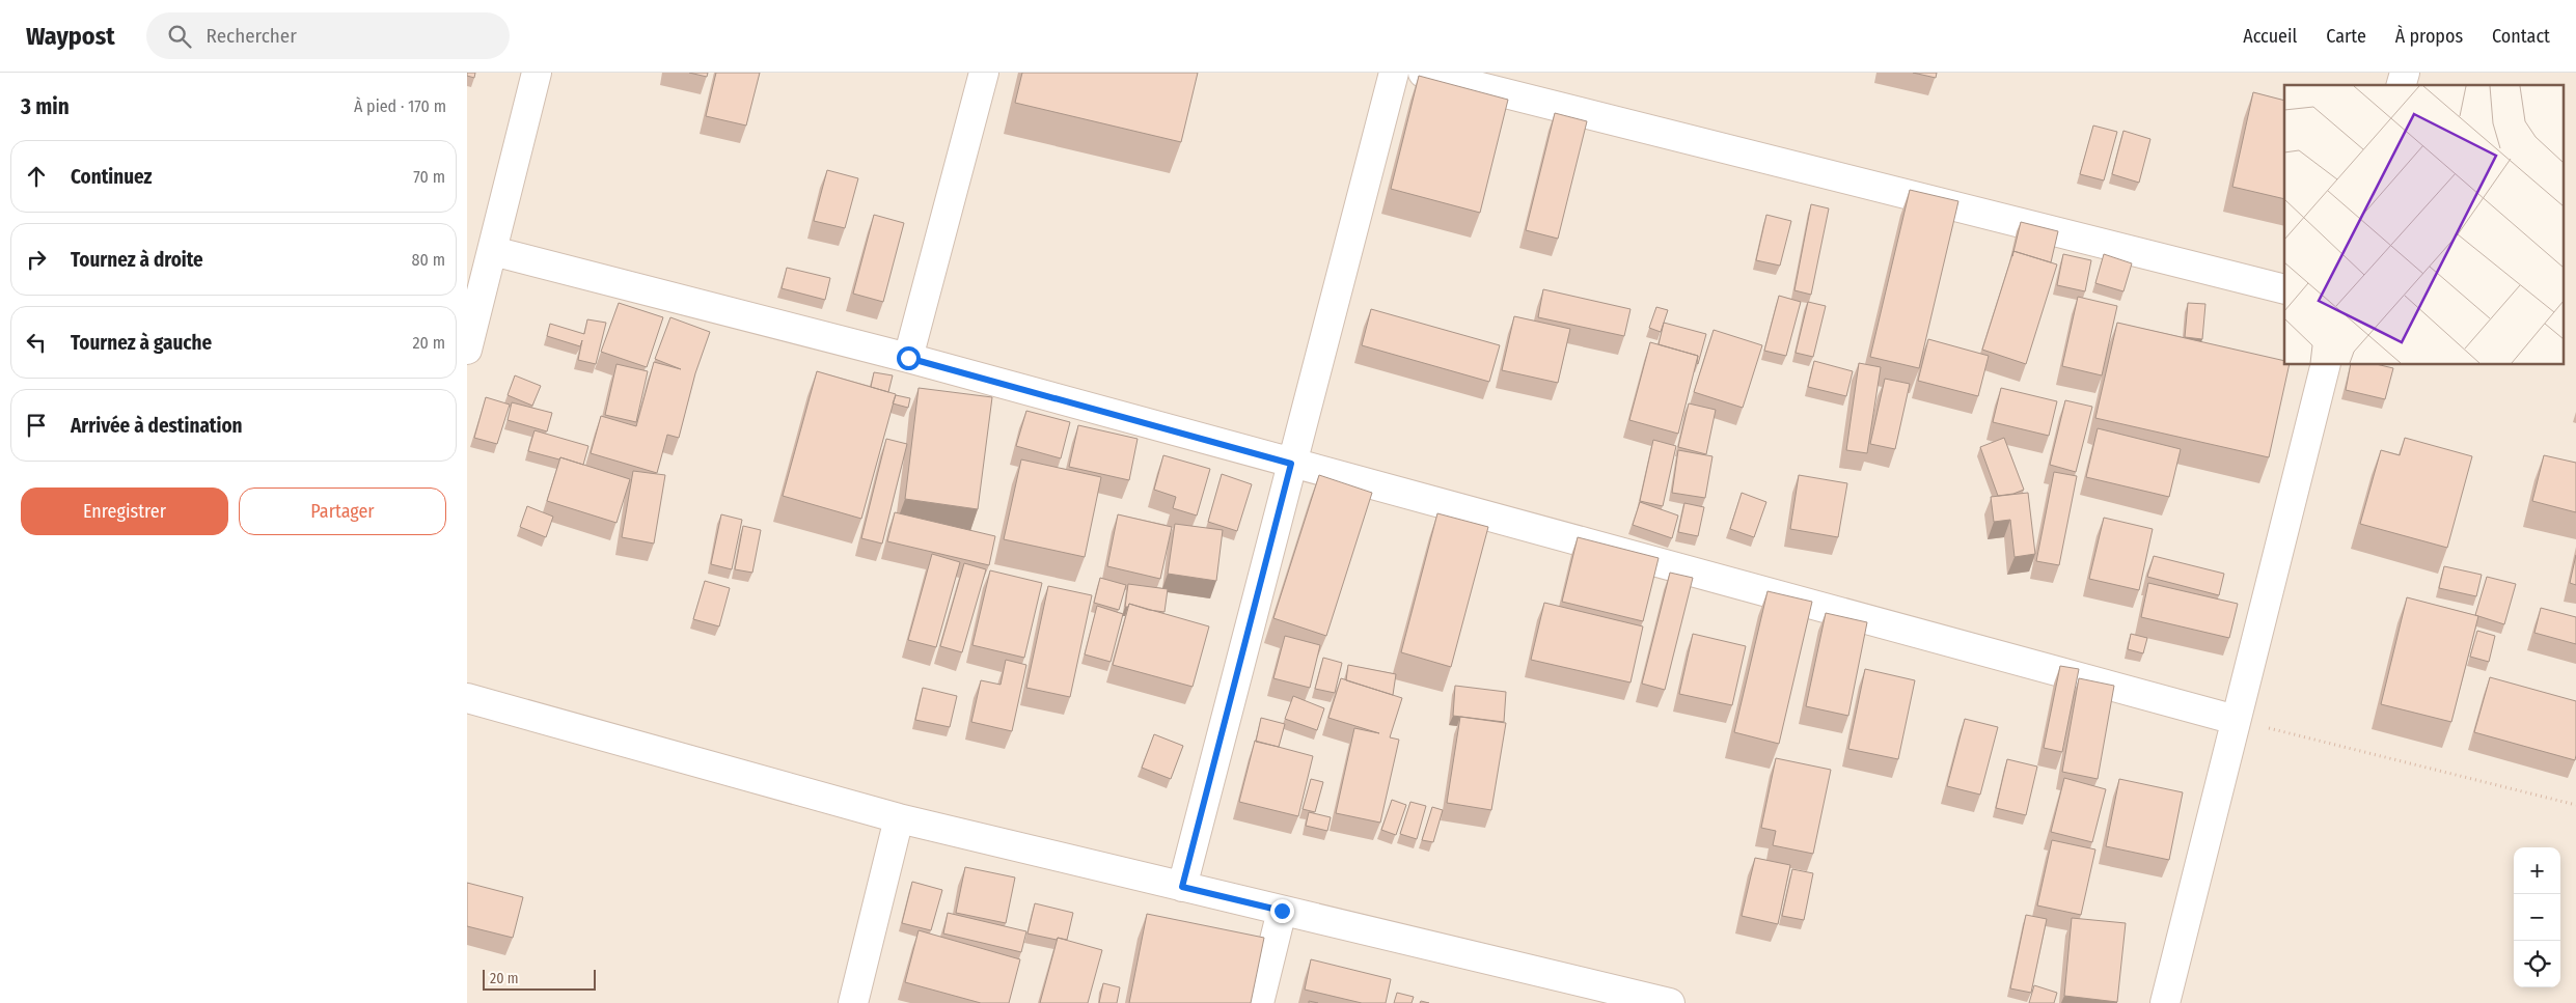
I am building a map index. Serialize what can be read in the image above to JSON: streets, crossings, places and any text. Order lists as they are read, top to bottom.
{
  "scale_bar": "20 m",
  "page": {
    "header": "Waypost",
    "search": "Rechercher",
    "nav": [
      "Accueil",
      "Carte",
      "À propos",
      "Contact"
    ],
    "heading": ["3 min", "À pied · 170 m"],
    "list": [
      ["Continuez", "70 m"],
      ["Tournez à droite", "80 m"],
      ["Tournez à gauche", "20 m"],
      "Arrivée à destination"
    ],
    "buttons": ["Enregistrer", "Partager"],
    "map_buttons": ["+", "−"],
    "scale": "20 m"
  }
}
